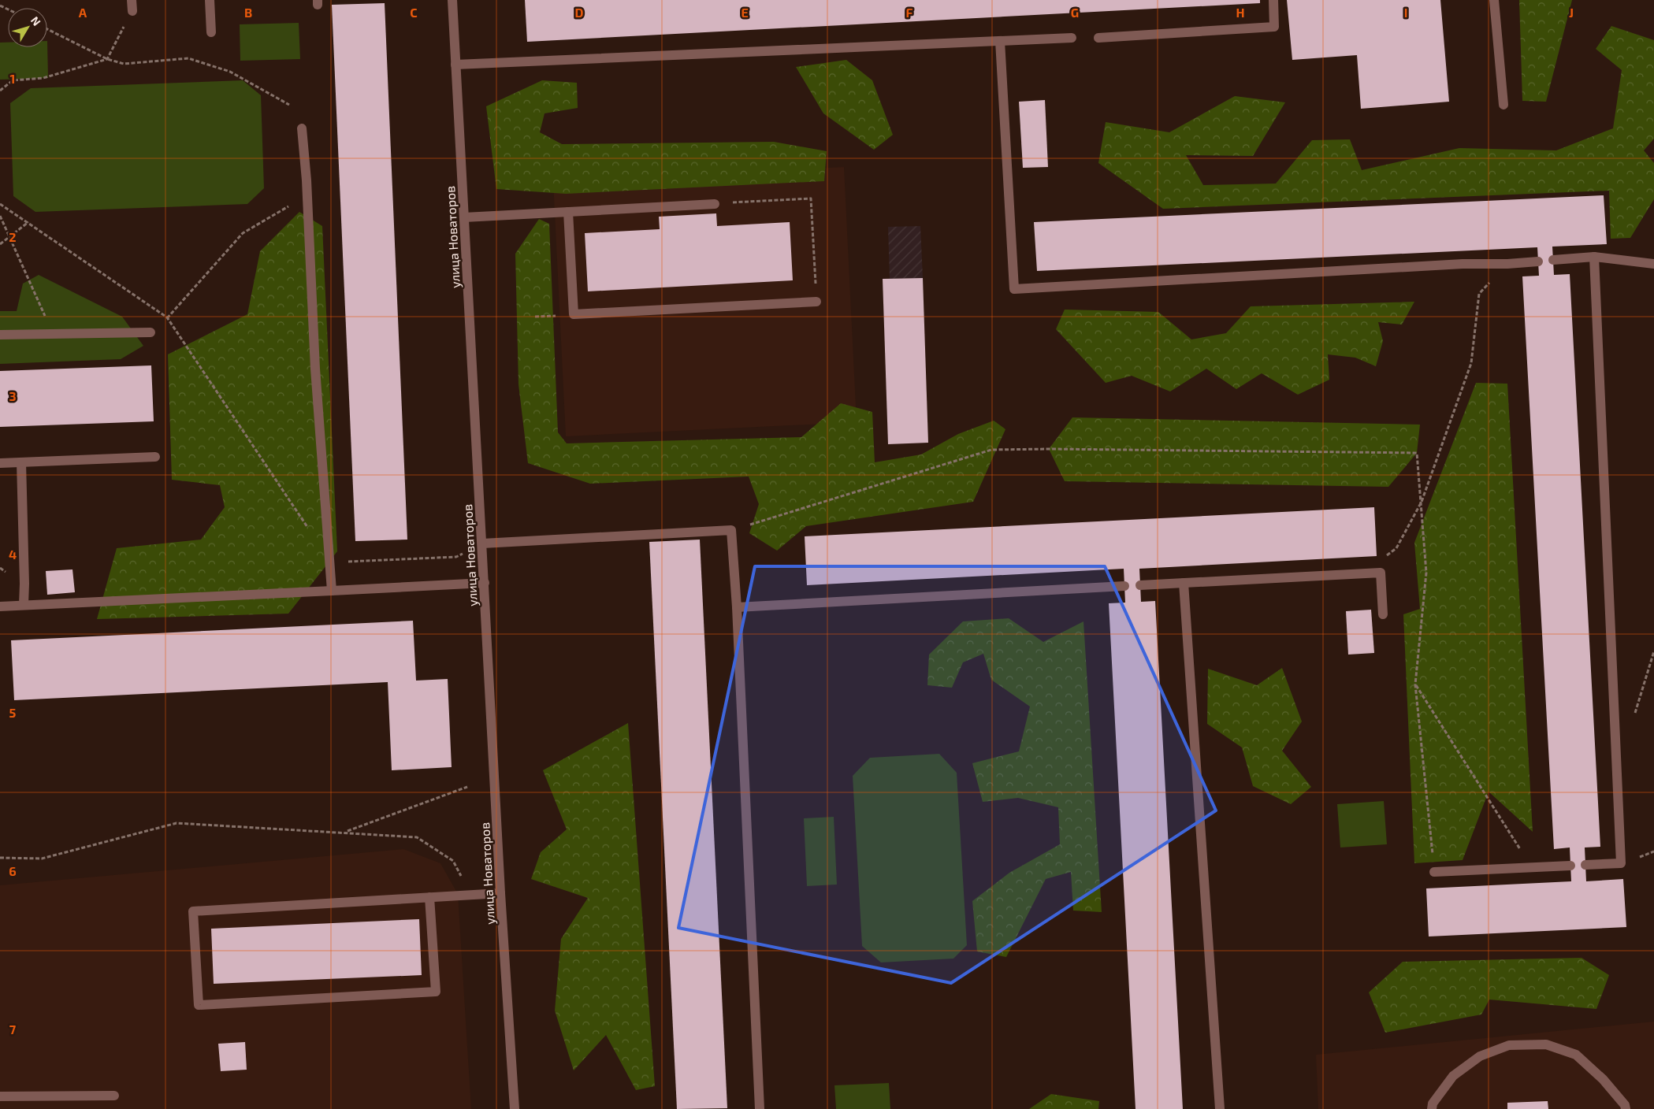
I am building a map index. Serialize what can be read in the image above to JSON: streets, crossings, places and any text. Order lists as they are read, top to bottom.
{
  "streets": {
    "street": ["улица Новаторов"]
  },
  "north": "top right",
  "grid": {
    "columns": [
      "A",
      "B",
      "C",
      "D",
      "E",
      "F",
      "G",
      "H",
      "I",
      "J"
    ],
    "rows": [
      "1",
      "2",
      "3",
      "4",
      "5",
      "6",
      "7"
    ]
  }
}
